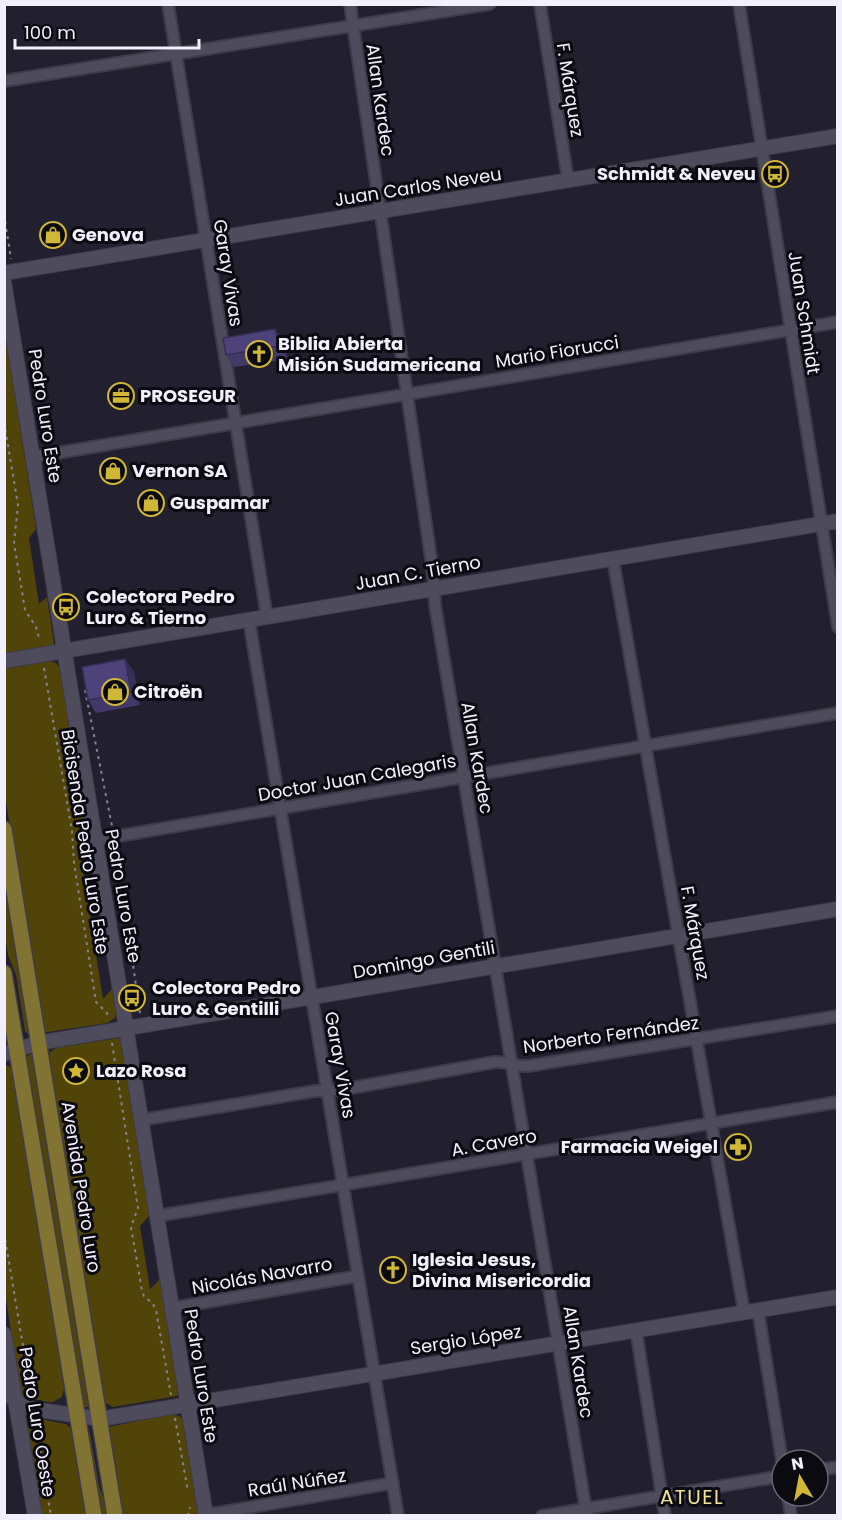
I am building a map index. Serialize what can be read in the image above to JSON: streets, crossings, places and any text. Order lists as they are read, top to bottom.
{
  "streets": {
    "main road": ["Avenida Pedro Luro"],
    "street": [
      "F. Márquez",
      "Allan Kardec",
      "Juan Carlos Neveu",
      "Garay Vivas",
      "Juan Schmidt",
      "Mario Fiorucci",
      "Pedro Luro Este",
      "Juan C. Tierno",
      "Doctor Juan Calegaris",
      "Domingo Gentili",
      "Norberto Fernández",
      "A. Cavero",
      "Nicolás Navarro",
      "Sergio López",
      "Pedro Luro Oeste",
      "Raúl Núñez"
    ],
    "path": ["Bicisenda Pedro Luro Este"]
  },
  "crossings": [
    ["F. Márquez", "Juan Carlos Neveu"],
    ["F. Márquez", "Juan C. Tierno"],
    ["F. Márquez", "Doctor Juan Calegaris"],
    ["F. Márquez", "Domingo Gentili"],
    ["F. Márquez", "Norberto Fernández"],
    ["F. Márquez", "A. Cavero"],
    ["F. Márquez", "Sergio López"],
    ["Allan Kardec", "Juan Carlos Neveu"],
    ["Allan Kardec", "Mario Fiorucci"],
    ["Allan Kardec", "Juan C. Tierno"],
    ["Allan Kardec", "Doctor Juan Calegaris"],
    ["Allan Kardec", "Domingo Gentili"],
    ["Allan Kardec", "Norberto Fernández"],
    ["Allan Kardec", "A. Cavero"],
    ["Allan Kardec", "Sergio López"],
    ["Juan Carlos Neveu", "Garay Vivas"],
    ["Juan Carlos Neveu", "Juan Schmidt"],
    ["Juan Carlos Neveu", "Pedro Luro Este"],
    ["Garay Vivas", "Mario Fiorucci"],
    ["Garay Vivas", "Juan C. Tierno"],
    ["Garay Vivas", "Doctor Juan Calegaris"],
    ["Garay Vivas", "Domingo Gentili"],
    ["Garay Vivas", "Norberto Fernández"],
    ["Garay Vivas", "A. Cavero"],
    ["Garay Vivas", "Nicolás Navarro"],
    ["Garay Vivas", "Sergio López"],
    ["Garay Vivas", "Raúl Núñez"],
    ["Juan Schmidt", "Mario Fiorucci"],
    ["Juan Schmidt", "Juan C. Tierno"],
    ["Mario Fiorucci", "Pedro Luro Este"],
    ["Pedro Luro Este", "Juan C. Tierno"],
    ["Pedro Luro Este", "Doctor Juan Calegaris"],
    ["Pedro Luro Este", "Domingo Gentili"],
    ["Pedro Luro Este", "Norberto Fernández"],
    ["Pedro Luro Este", "A. Cavero"],
    ["Pedro Luro Este", "Nicolás Navarro"],
    ["Pedro Luro Este", "Sergio López"],
    ["Pedro Luro Este", "Raúl Núñez"],
    ["Domingo Gentili", "Avenida Pedro Luro"],
    ["Avenida Pedro Luro", "Sergio López"],
    ["Sergio López", "Pedro Luro Oeste"]
  ],
  "districts": ["ATUEL"],
  "places": {
    "bus stop": ["Schmidt & Neveu", "Colectora Pedro Luro & Tierno", "Colectora Pedro Luro & Gentilli"],
    "shop": [
      "Genova",
      "Vernon SA",
      "Guspamar",
      "Citroën"
    ],
    "church": ["Biblia Abierta Misión Sudamericana", "Iglesia Jesus, Divina Misericordia"],
    "office": ["PROSEGUR"],
    "place": ["Lazo Rosa"],
    "pharmacy": ["Farmacia Weigel"]
  },
  "scale_bar": "100 m",
  "north": "top"
}
